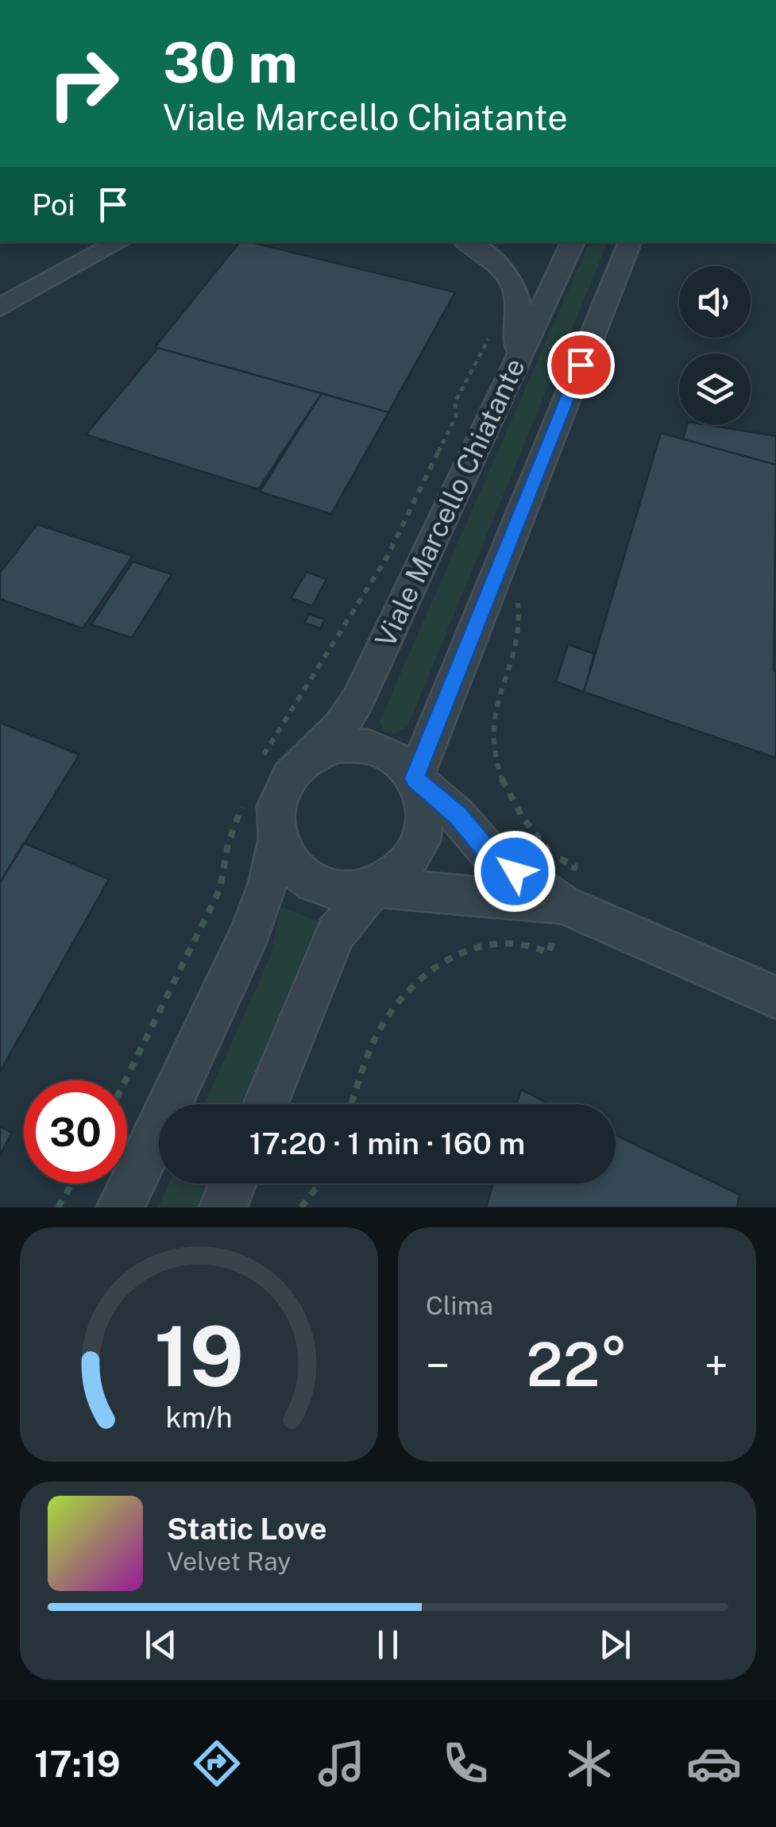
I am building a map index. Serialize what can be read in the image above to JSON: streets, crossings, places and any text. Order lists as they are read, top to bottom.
{
  "streets": {
    "street": ["Viale Marcello Chiatante"]
  },
  "page": {
    "turn": ["30 m", "Viale Marcello Chiatante"],
    "then": "Poi",
    "limit": "30",
    "trip": "17:20 · 1 min · 160 m",
    "tile": "Clima",
    "heat": ["−", "22°", "+"],
    "song": ["Static Love", "Velvet Ray"],
    "tabs": "17:19",
    "gauge": ["19", "km/h"]
  }
}
